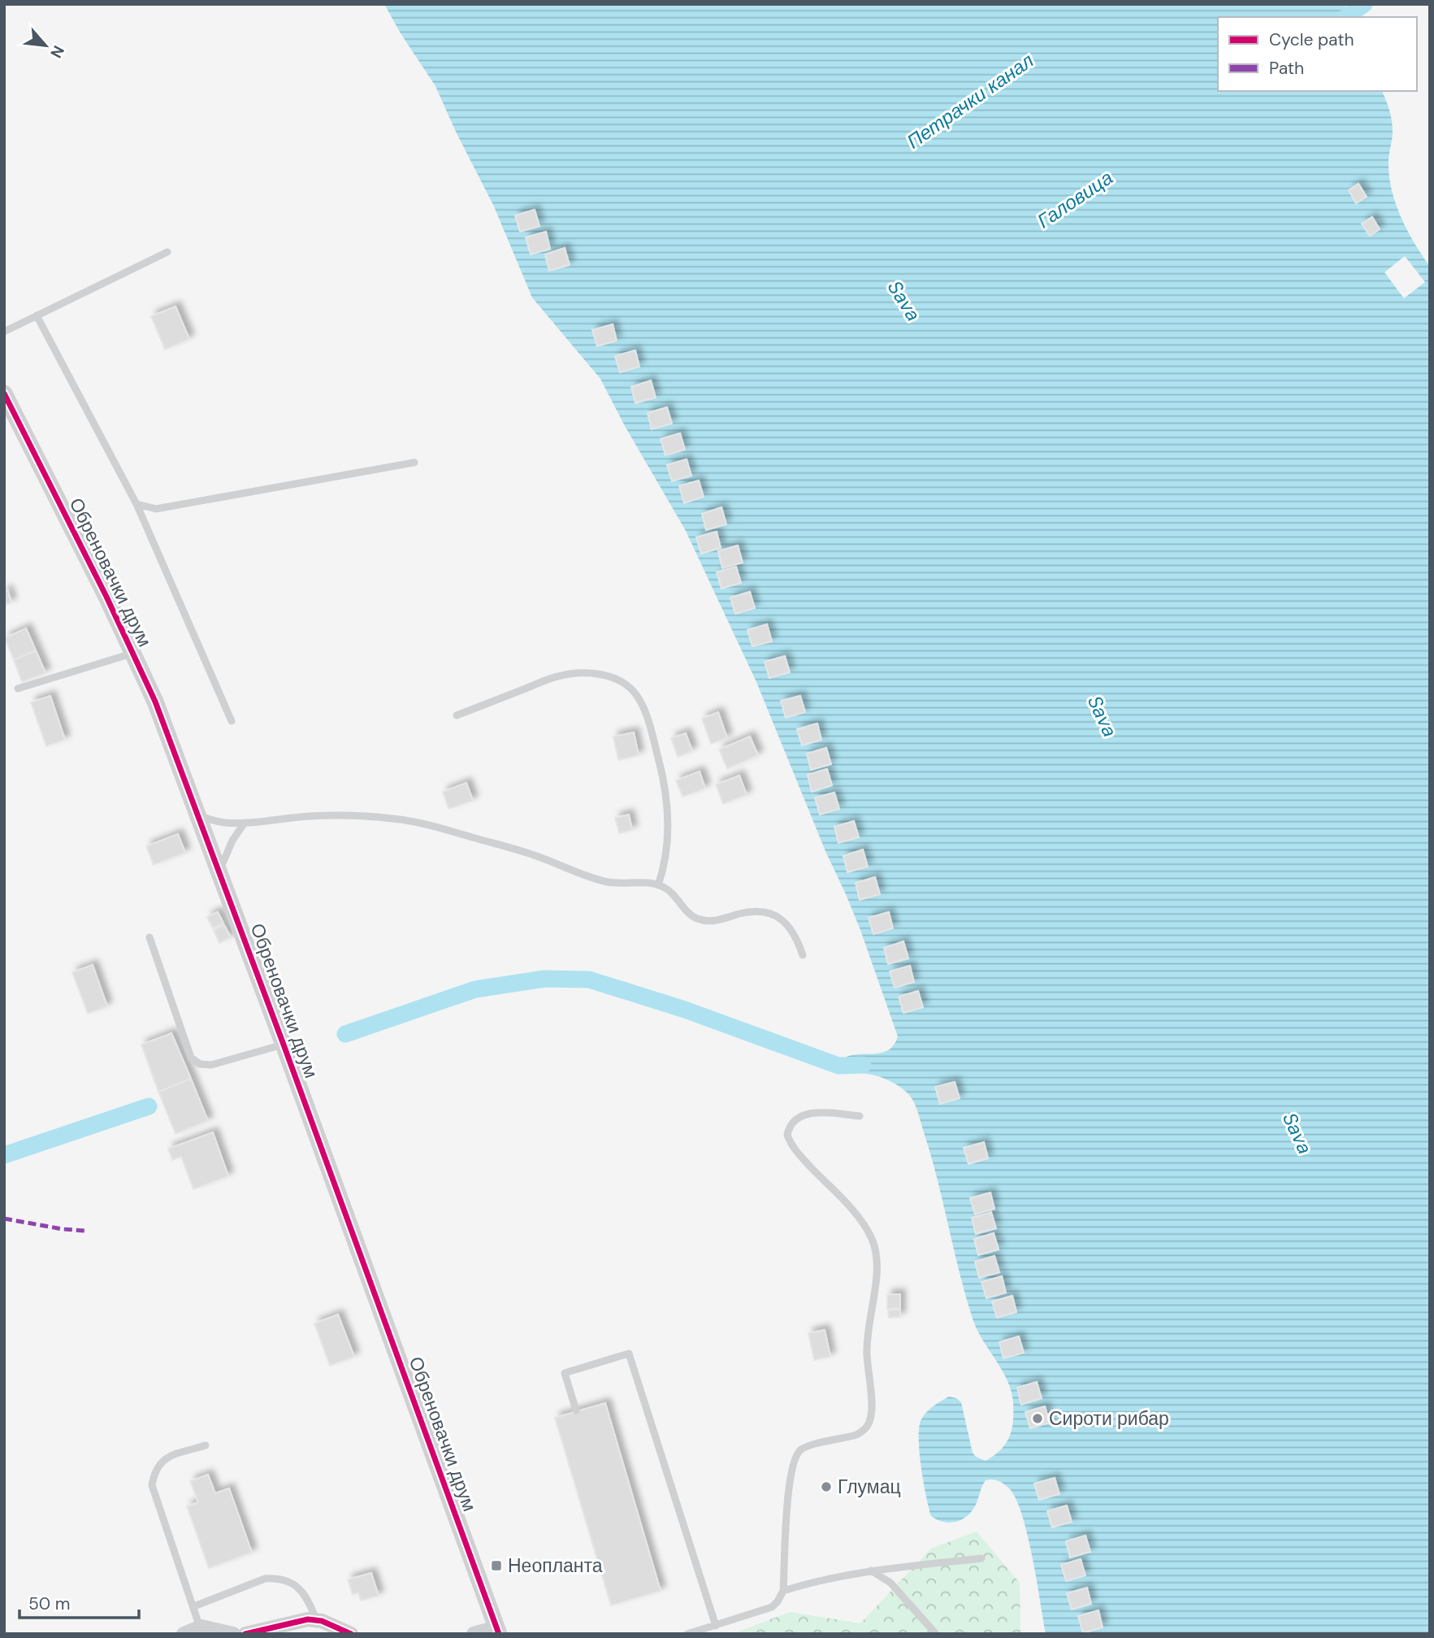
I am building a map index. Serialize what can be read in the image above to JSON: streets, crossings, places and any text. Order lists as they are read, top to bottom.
{
  "streets": {
    "street": ["Обреновачки друм"]
  },
  "water": ["Петрачки канал", "Галовица", "Sava"],
  "places": {
    "other": ["Сироти рибар", "Глумац"],
    "transit": ["Неопланта"]
  },
  "legend": ["Cycle path", "Path"],
  "scale_bar": "50 m",
  "north": "bottom right"
}
